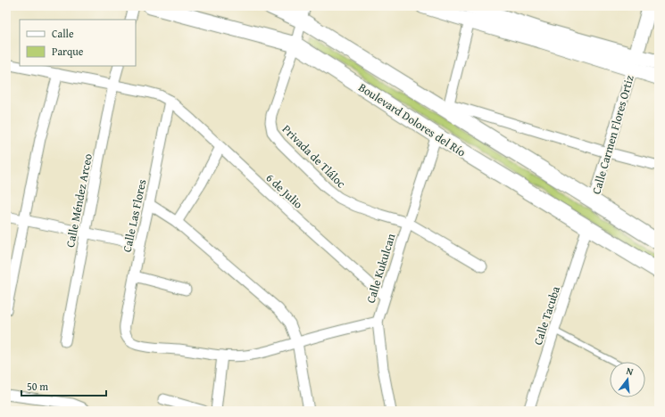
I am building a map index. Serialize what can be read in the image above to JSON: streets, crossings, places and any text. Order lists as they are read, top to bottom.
{
  "streets": {
    "main road": ["Boulevard Dolores del Río", "Calle Carmen Flores Ortiz"],
    "street": [
      "Privada de Tláloc",
      "6 de Julio",
      "Calle Méndez Arceo",
      "Calle Las Flores",
      "Calle Kukulcan",
      "Calle Tacuba"
    ]
  },
  "crossings": [
    ["Boulevard Dolores del Río", "Privada de Tláloc"],
    ["Boulevard Dolores del Río", "Calle Kukulcan"],
    ["Boulevard Dolores del Río", "Calle Tacuba"],
    ["Privada de Tláloc", "Calle Kukulcan"],
    ["6 de Julio", "Calle Méndez Arceo"],
    ["6 de Julio", "Calle Las Flores"],
    ["6 de Julio", "Calle Kukulcan"]
  ],
  "legend": ["Calle", "Parque"],
  "scale_bar": "50 m",
  "north": "top"
}
